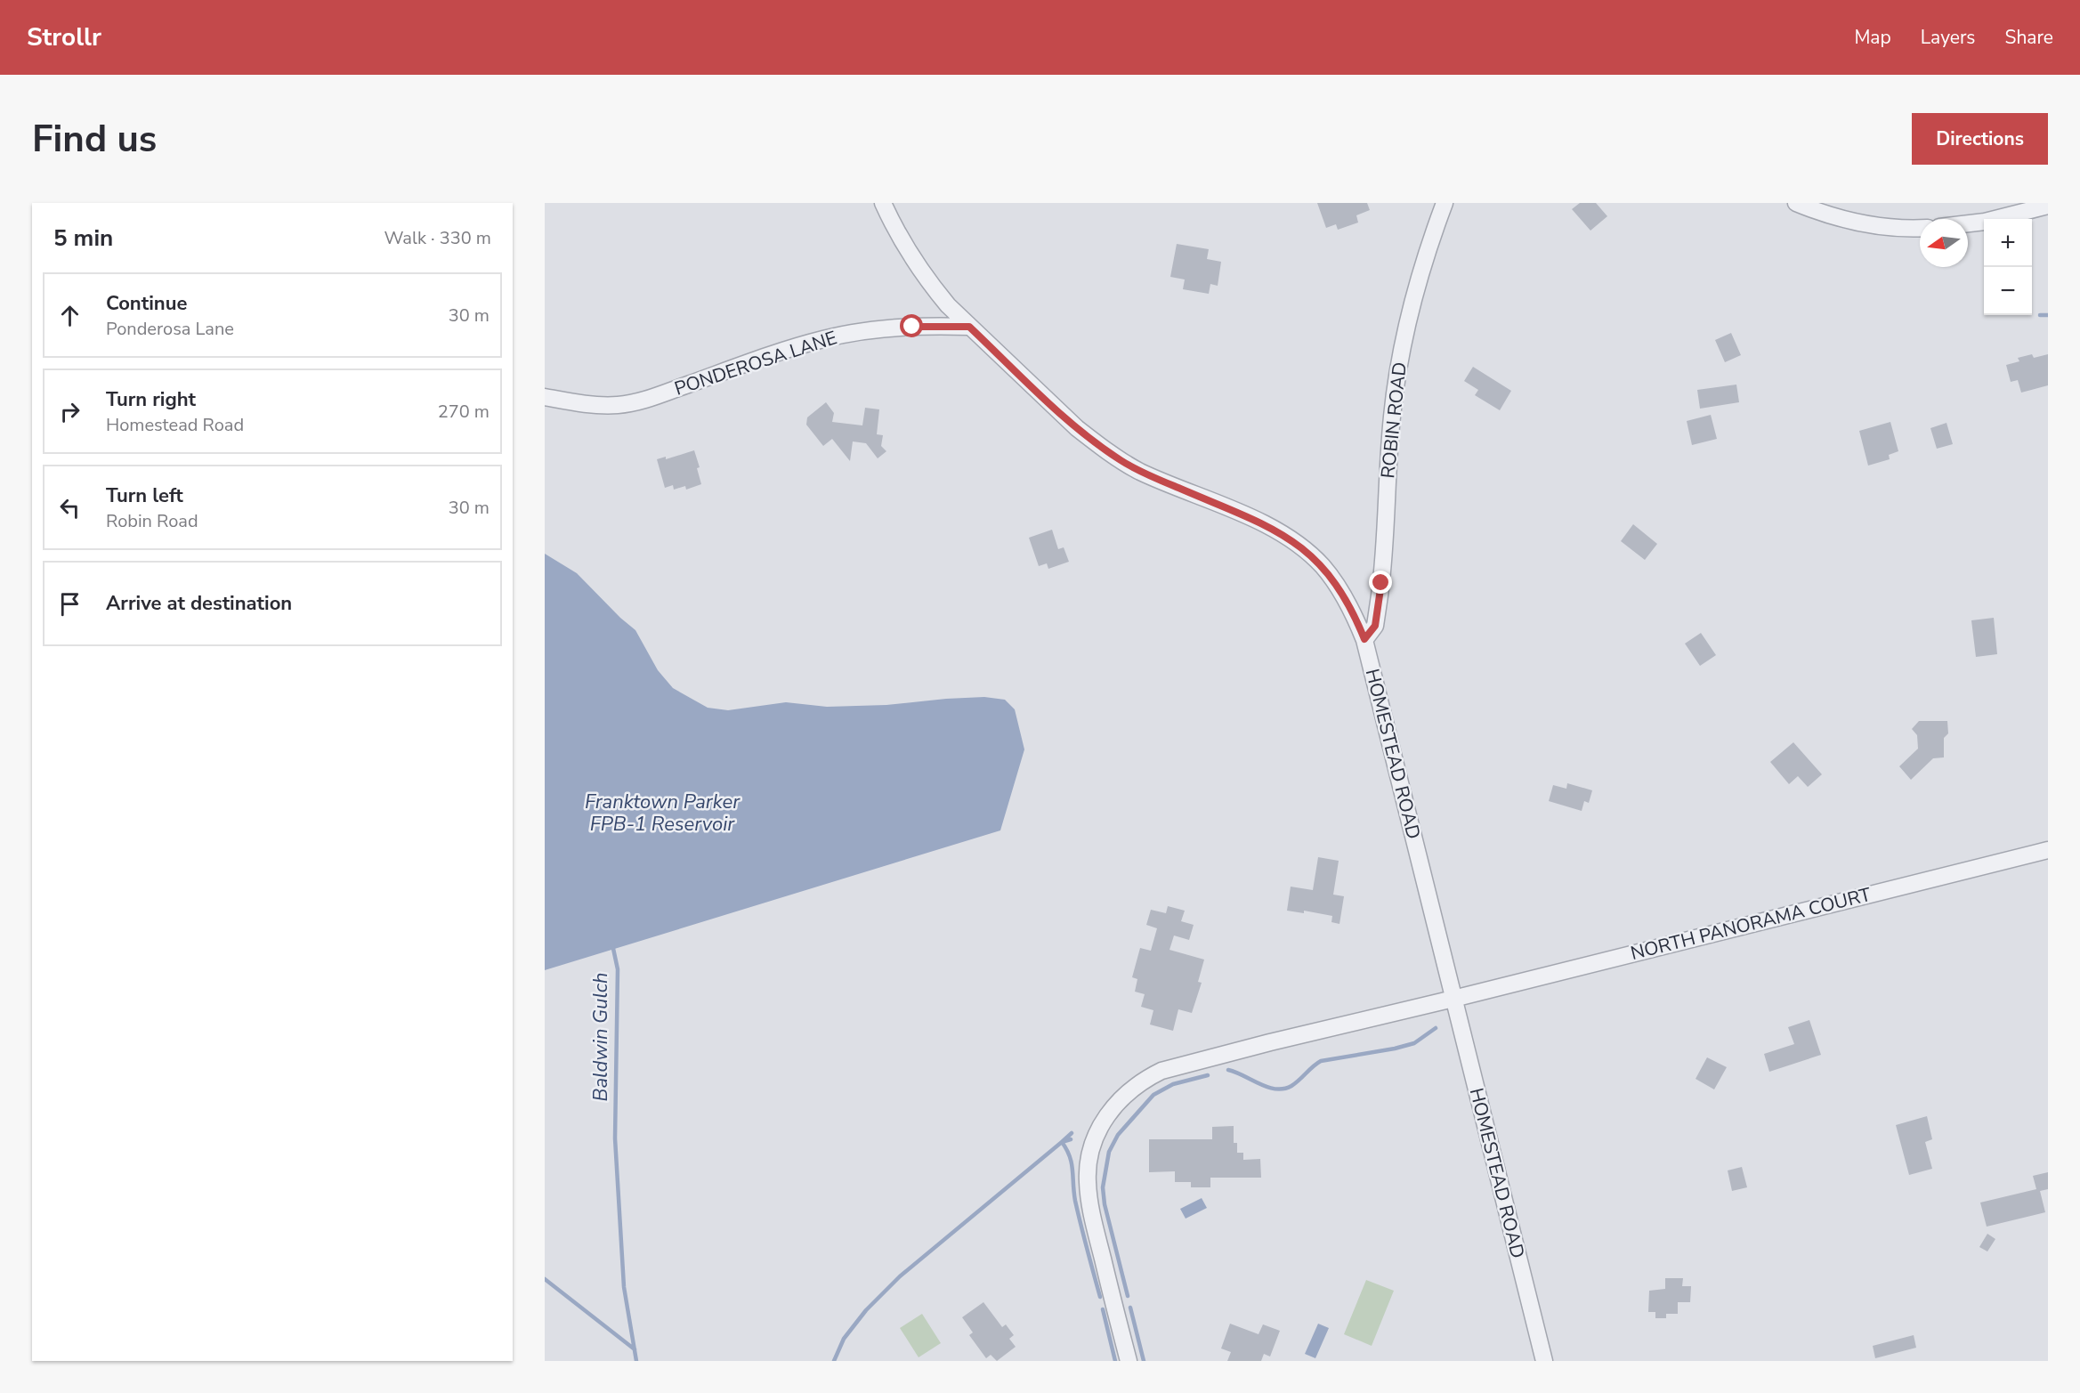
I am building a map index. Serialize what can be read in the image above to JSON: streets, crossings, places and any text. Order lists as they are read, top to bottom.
{
  "streets": {
    "street": [
      "PONDEROSA LANE",
      "ROBIN ROAD",
      "HOMESTEAD ROAD",
      "NORTH PANORAMA COURT"
    ]
  },
  "crossings": [
    ["PONDEROSA LANE", "HOMESTEAD ROAD"],
    ["ROBIN ROAD", "HOMESTEAD ROAD"],
    ["HOMESTEAD ROAD", "NORTH PANORAMA COURT"]
  ],
  "water": ["Franktown Parker FPB-1 Reservoir", "Baldwin Gulch"],
  "north": "left",
  "page": {
    "header": "Strollr",
    "nav": ["Map", "Layers", "Share"],
    "buttons": "Directions",
    "title": "Find us",
    "heading": ["5 min", "Walk · 330 m"],
    "map_buttons": ["+", "−"],
    "list": [
      ["Continue", "Ponderosa Lane", "30 m"],
      ["Turn right", "Homestead Road", "270 m"],
      ["Turn left", "Robin Road", "30 m"],
      "Arrive at destination"
    ]
  }
}
